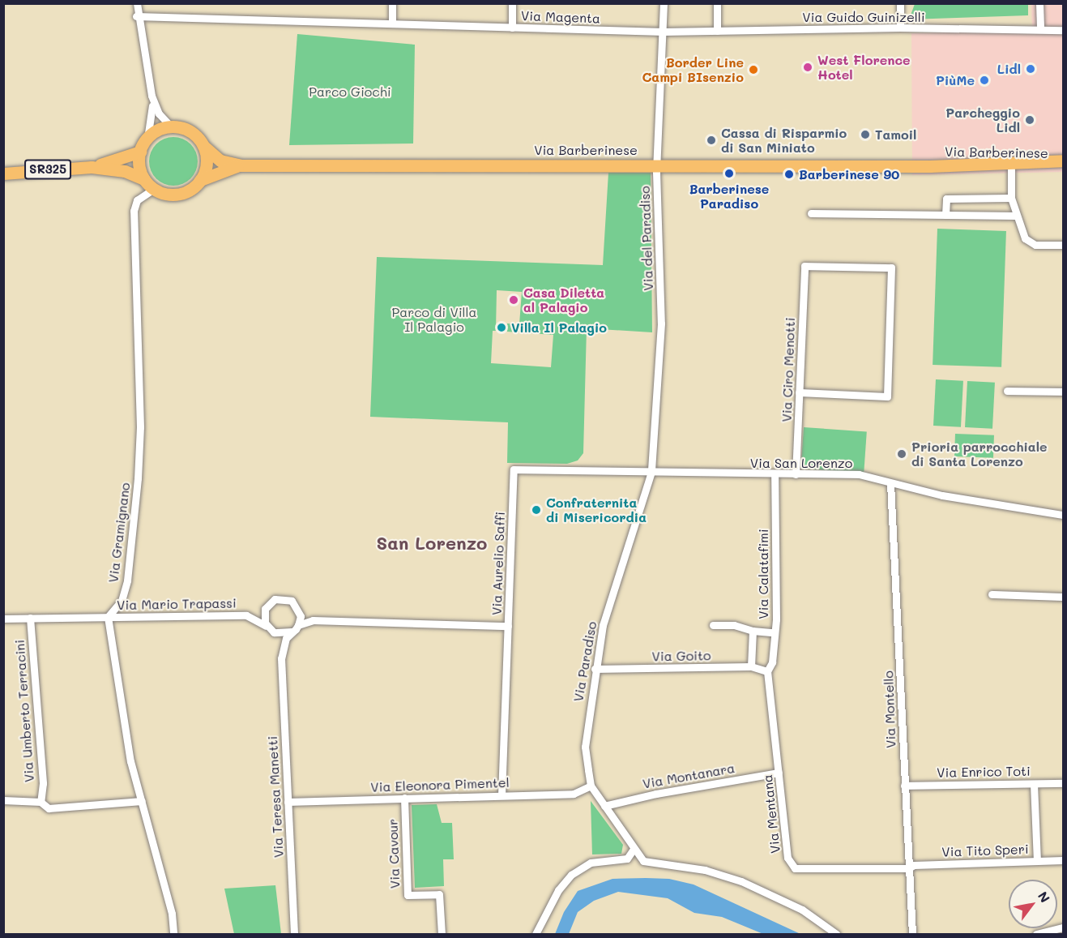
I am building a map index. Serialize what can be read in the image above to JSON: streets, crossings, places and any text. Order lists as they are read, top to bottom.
{
  "streets": {
    "main road": ["Via Barberinese", "SR325"],
    "street": [
      "Via Magenta",
      "Via Guido Guinizelli",
      "Via del Paradiso",
      "Via Ciro Menotti",
      "Via San Lorenzo",
      "Via Gramignano",
      "Via Aurelio Saffi",
      "Via Calatafimi",
      "Via Mario Trapassi",
      "Via Goito",
      "Via Paradiso",
      "Via Montello",
      "Via Umberto Terracini",
      "Via Enrico Toti",
      "Via Montanara",
      "Via Eleonora Pimentel",
      "Via Teresa Manetti",
      "Via Mentana",
      "Via Tito Speri",
      "Via Cavour"
    ]
  },
  "crossings": [
    ["Via Magenta", "Via Guido Guinizelli"],
    ["Via Magenta", "Via del Paradiso"],
    ["Via Guido Guinizelli", "Via del Paradiso"],
    ["Via Barberinese", "SR325"],
    ["Via Barberinese", "Via del Paradiso"],
    ["Via Barberinese", "Via Gramignano"],
    ["SR325", "Via Gramignano"],
    ["Via del Paradiso", "Via San Lorenzo"],
    ["Via del Paradiso", "Via Aurelio Saffi"],
    ["Via del Paradiso", "Via Paradiso"],
    ["Via Ciro Menotti", "Via San Lorenzo"],
    ["Via San Lorenzo", "Via Aurelio Saffi"],
    ["Via San Lorenzo", "Via Calatafimi"],
    ["Via San Lorenzo", "Via Paradiso"],
    ["Via San Lorenzo", "Via Montello"],
    ["Via Gramignano", "Via Mario Trapassi"],
    ["Via Aurelio Saffi", "Via Paradiso"],
    ["Via Aurelio Saffi", "Via Eleonora Pimentel"],
    ["Via Calatafimi", "Via Goito"],
    ["Via Calatafimi", "Via Mentana"],
    ["Via Mario Trapassi", "Via Umberto Terracini"],
    ["Via Mario Trapassi", "Via Teresa Manetti"],
    ["Via Goito", "Via Paradiso"],
    ["Via Goito", "Via Mentana"],
    ["Via Paradiso", "Via Montanara"],
    ["Via Paradiso", "Via Eleonora Pimentel"],
    ["Via Montello", "Via Enrico Toti"],
    ["Via Montello", "Via Mentana"],
    ["Via Montello", "Via Tito Speri"],
    ["Via Montanara", "Via Mentana"],
    ["Via Eleonora Pimentel", "Via Teresa Manetti"],
    ["Via Eleonora Pimentel", "Via Cavour"],
    ["Via Mentana", "Via Tito Speri"]
  ],
  "districts": ["San Lorenzo"],
  "parks": ["Parco Giochi", "Parco di Villa Il Palagio"],
  "places": [
    "West Florence Hotel",
    "Lidl",
    "Border Line Campi BIsenzio",
    "PiùMe",
    "Parcheggio Lidl",
    "Tamoil",
    "Cassa di Risparmio di San Miniato",
    "Barberinese Paradiso",
    "Barberinese 90",
    "Casa Diletta al Palagio",
    "Villa Il Palagio",
    "Prioria parrocchiale di Santa Lorenzo",
    "Confraternita di Misericordia"
  ],
  "north": "top right"
}
